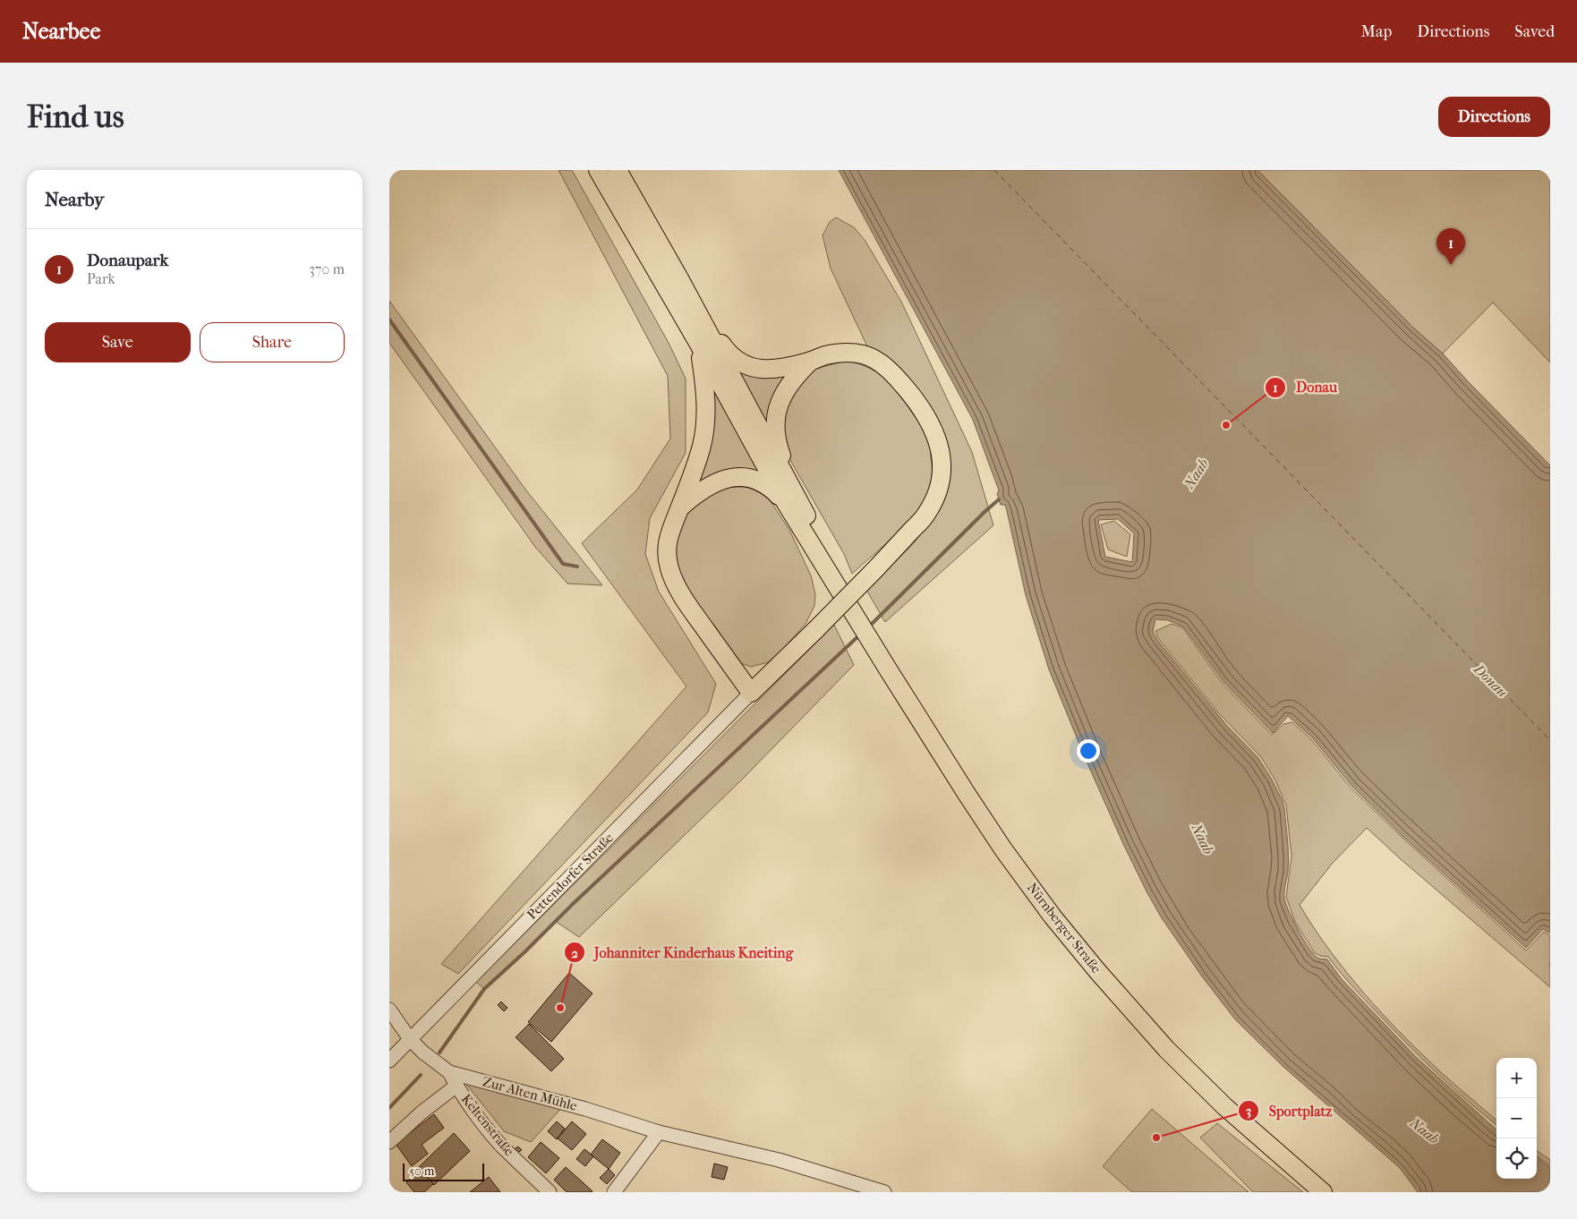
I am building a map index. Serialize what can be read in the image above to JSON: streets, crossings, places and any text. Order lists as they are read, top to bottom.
{
  "streets": {
    "main road": ["Nürnberger Straße"],
    "street": ["Pettendorfer Straße", "Zur Alten Mühle", "Keltenstraße"]
  },
  "crossings": [
    ["Pettendorfer Straße", "Zur Alten Mühle"],
    ["Zur Alten Mühle", "Keltenstraße"]
  ],
  "water": ["Naab", "Donau"],
  "places": ["Donau", "Johanniter Kinderhaus Kneiting", "Sportplatz"],
  "scale_bar": "50 m",
  "page": {
    "header": "Nearbee",
    "nav": ["Map", "Directions", "Saved"],
    "buttons": [
      "Directions",
      ["Save", "Share"]
    ],
    "title": "Find us",
    "heading": "Nearby",
    "list": [
      {
        "mark": "1",
        "name": "Donaupark",
        "note": "Park",
        "value": "370 m"
      }
    ],
    "pins": "1",
    "map_buttons": ["+", "−"],
    "scale": "50 m"
  }
}
